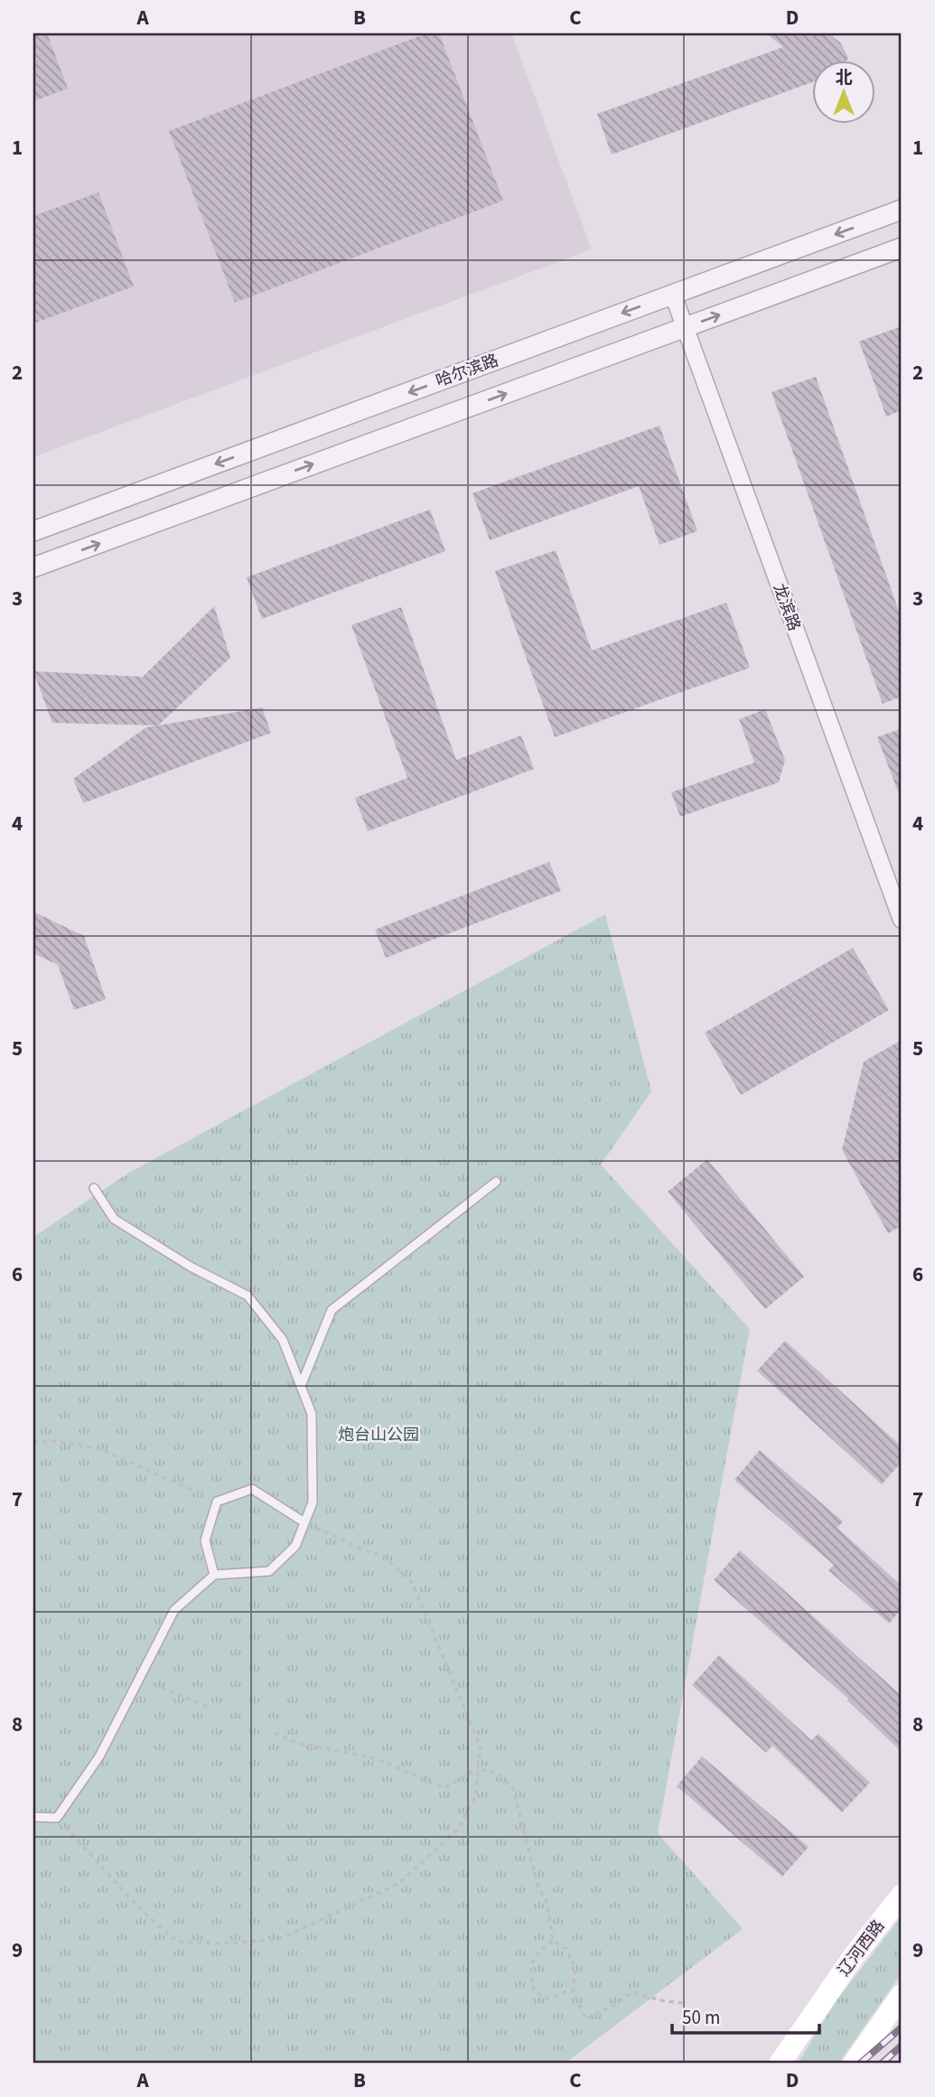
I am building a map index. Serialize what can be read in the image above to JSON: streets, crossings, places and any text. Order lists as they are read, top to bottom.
{
  "streets": {
    "main road": ["辽河西路"],
    "street": ["哈尔滨路", "龙滨路"]
  },
  "crossings": [
    ["哈尔滨路", "龙滨路"]
  ],
  "parks": ["炮台山公园"],
  "scale_bar": "50 m",
  "north": "top",
  "grid": {
    "columns": [
      "A",
      "B",
      "C",
      "D"
    ],
    "rows": [
      "1",
      "2",
      "3",
      "4",
      "5",
      "6",
      "7",
      "8",
      "9"
    ]
  }
}
